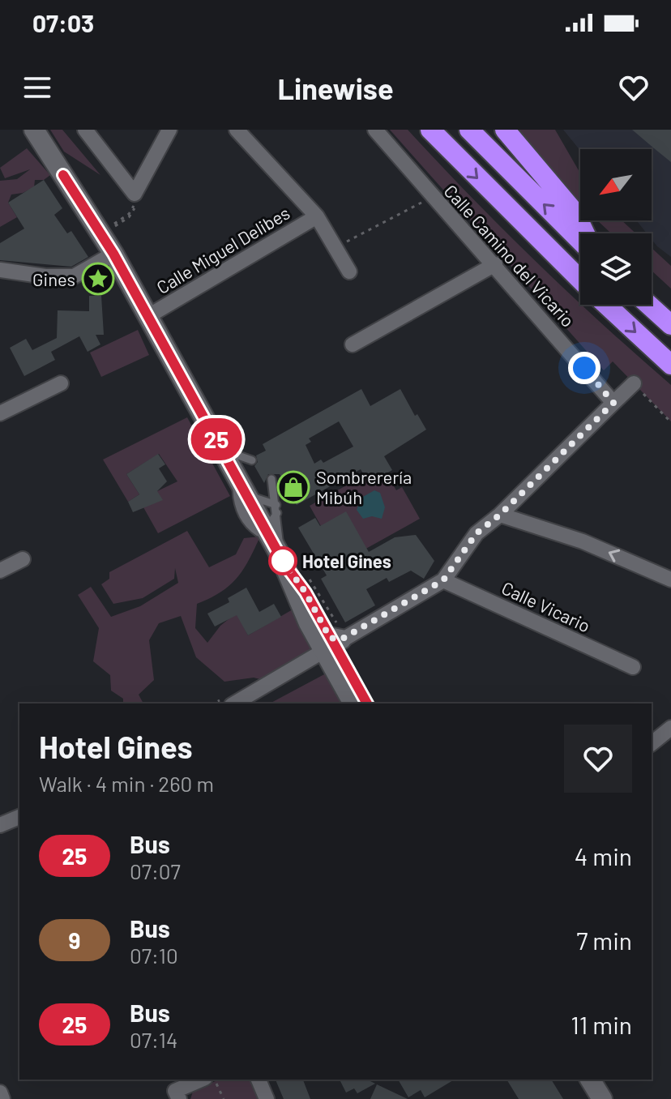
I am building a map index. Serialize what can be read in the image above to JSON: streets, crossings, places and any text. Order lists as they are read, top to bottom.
{
  "streets": {
    "street": ["Calle Miguel Delibes", "Calle Camino del Vicario", "Calle Vicario"]
  },
  "places": {
    "place": ["Gines"],
    "shop": ["Sombrerería Mibúh"],
    "other": ["Hotel Gines"]
  },
  "lines": ["bus line 25"],
  "north": "bottom left",
  "page": {
    "status": "07:03",
    "header": "Linewise",
    "on_map": "25",
    "heading": ["Hotel Gines", "Walk · 4 min · 260 m"],
    "list": [
      {
        "mark": "25",
        "name": "Bus",
        "note": "07:07",
        "value": "4 min"
      },
      {
        "mark": "9",
        "name": "Bus",
        "note": "07:10",
        "value": "7 min"
      },
      {
        "mark": "25",
        "name": "Bus",
        "note": "07:14",
        "value": "11 min"
      }
    ]
  }
}
